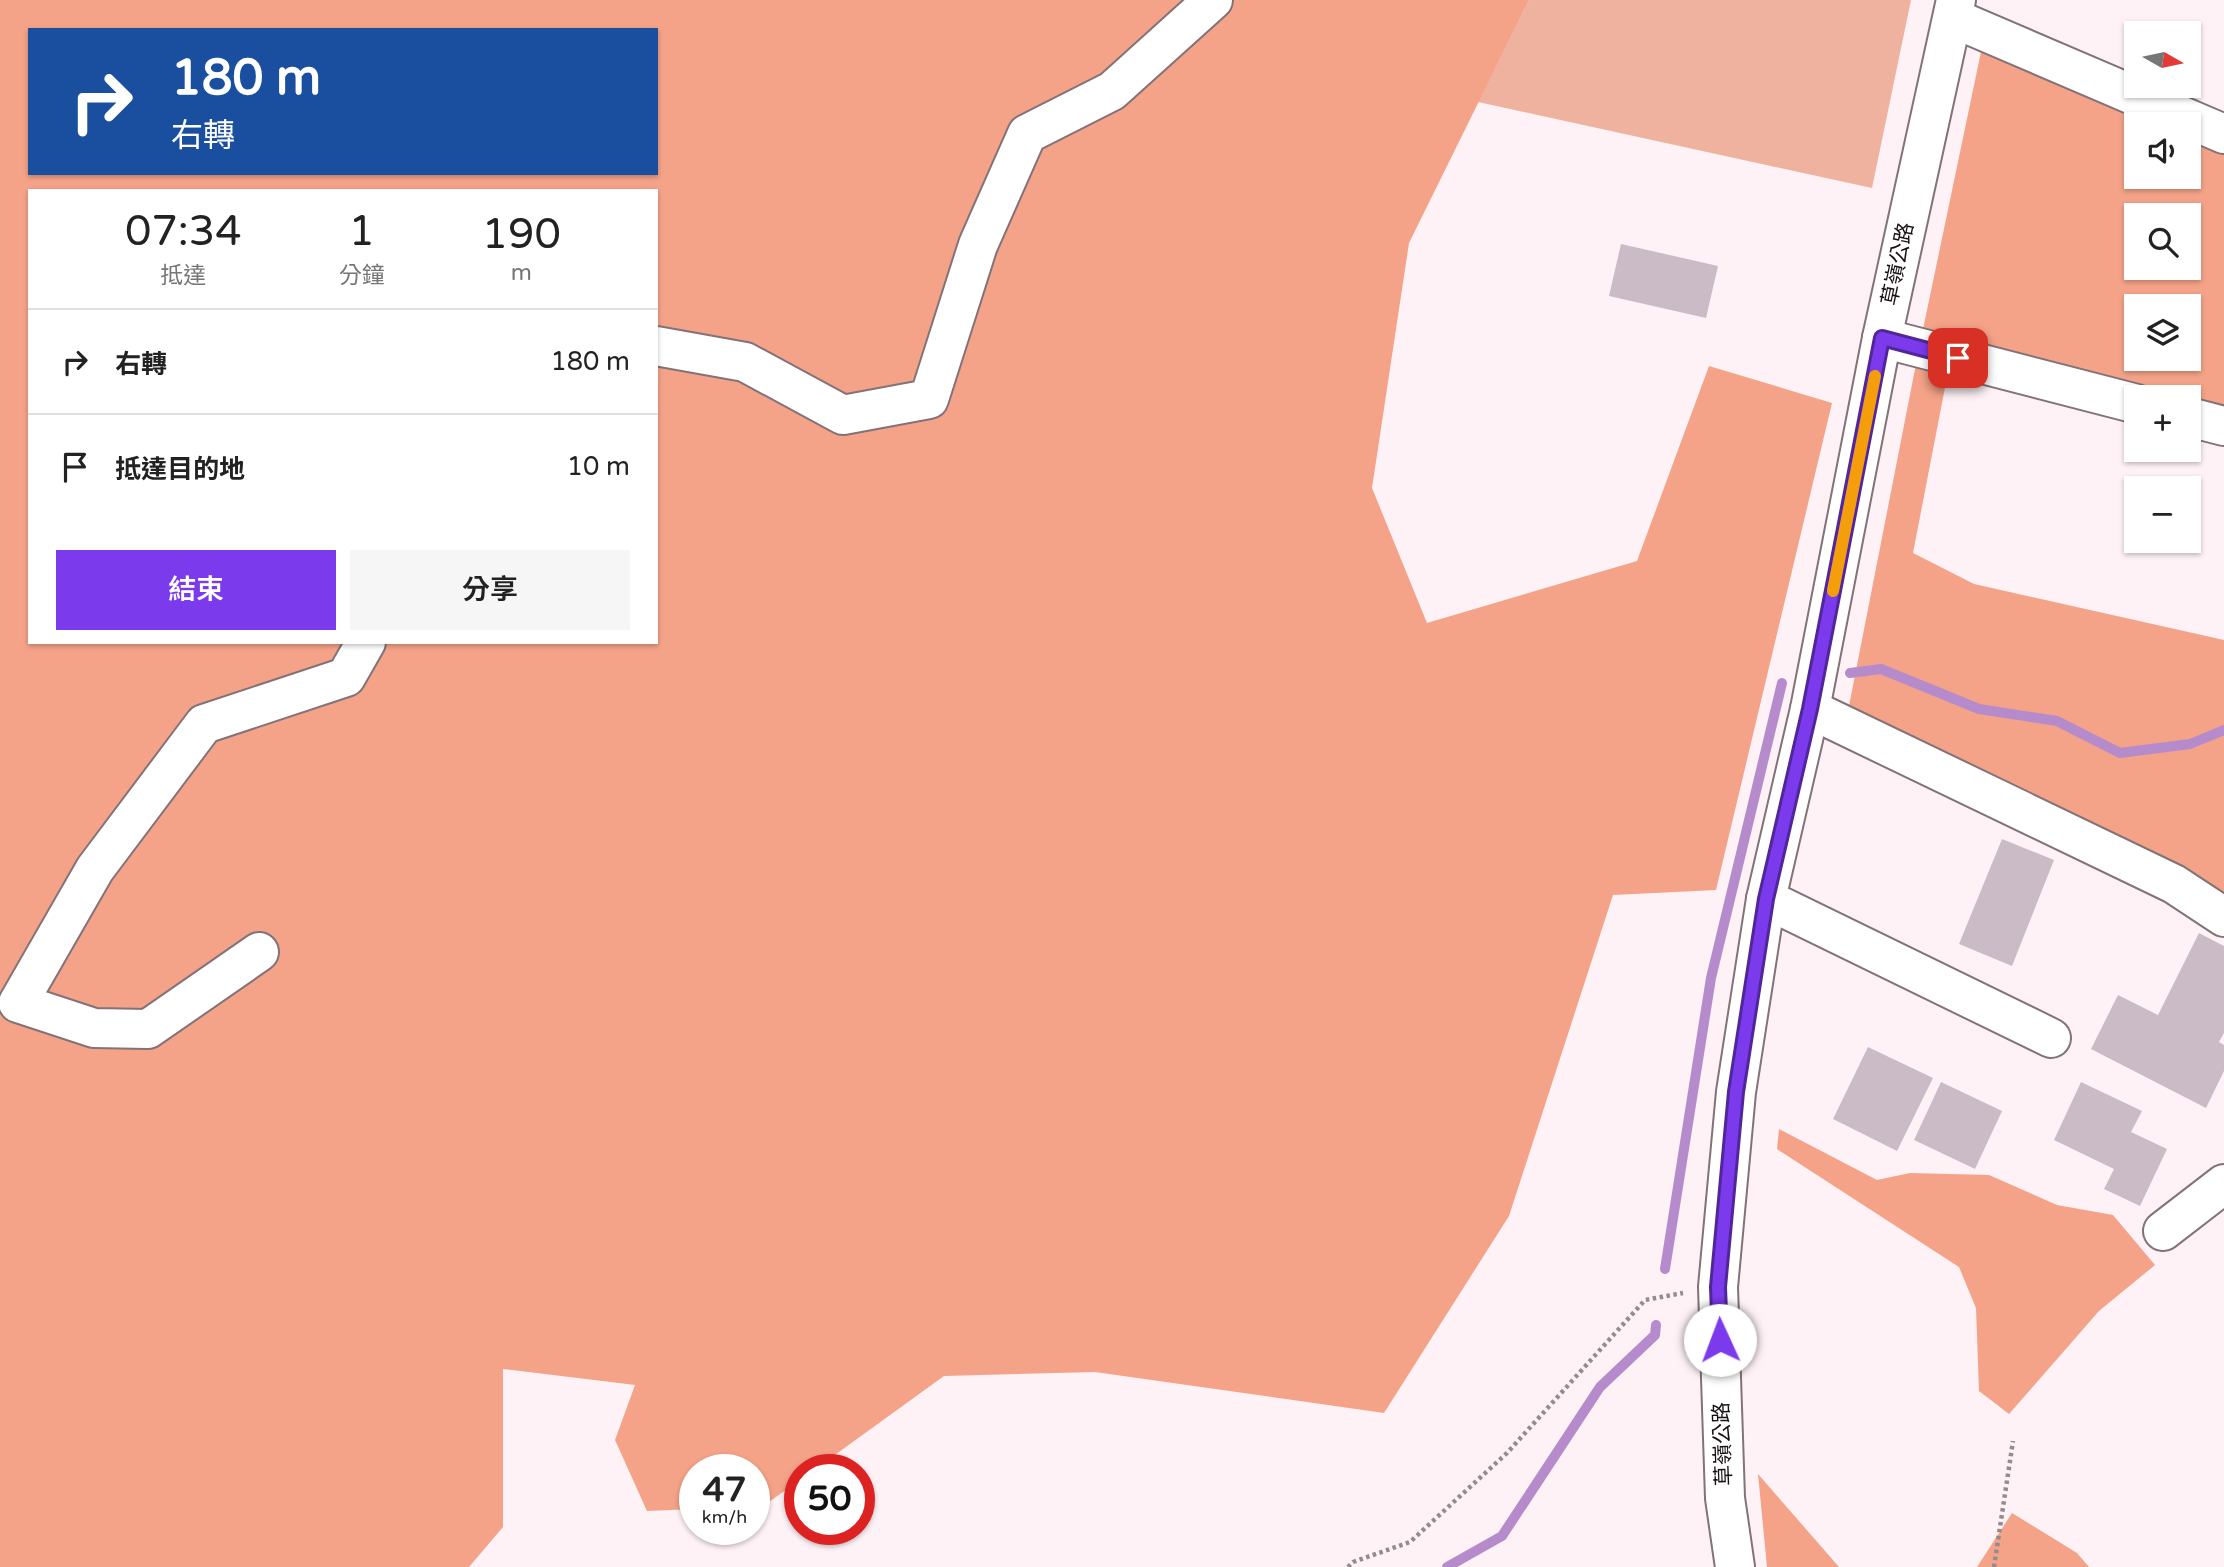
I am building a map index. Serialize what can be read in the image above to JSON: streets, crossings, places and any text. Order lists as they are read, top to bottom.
{
  "streets": {
    "street": ["草嶺公路"]
  },
  "north": "right",
  "page": {
    "map_buttons": ["+", "−"],
    "turn": ["180 m", "右轉"],
    "eta": [
      "07:34",
      "抵達",
      "1",
      "分鐘",
      "190",
      "m"
    ],
    "list": [
      {
        "name": "右轉",
        "value": "180 m"
      },
      {
        "name": "抵達目的地",
        "value": "10 m"
      }
    ],
    "buttons": ["結束", "分享"],
    "speed": "47 km/h",
    "limit": "50"
  }
}
